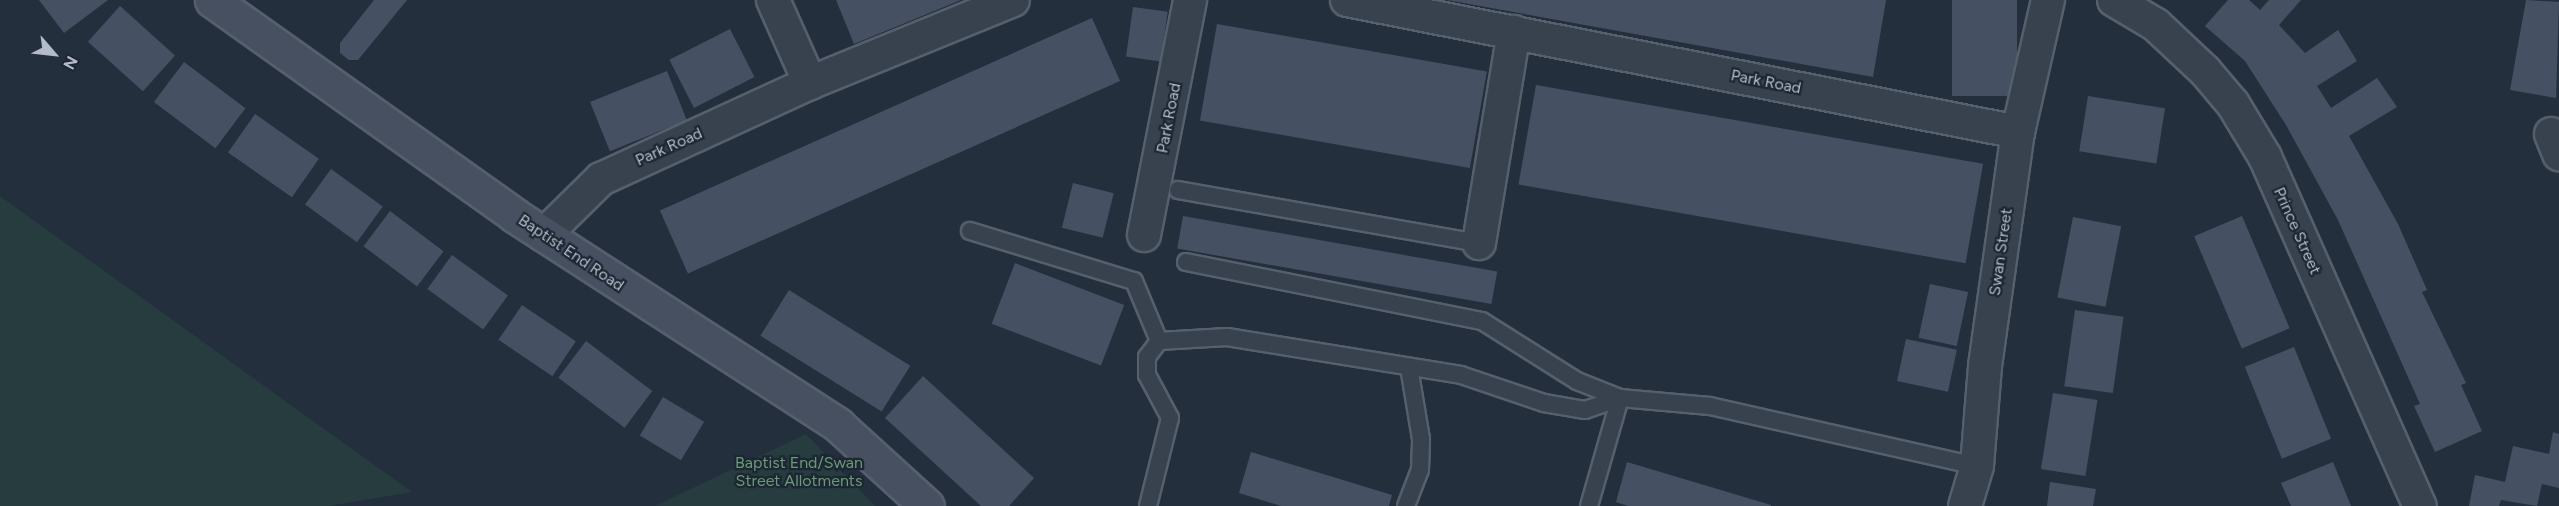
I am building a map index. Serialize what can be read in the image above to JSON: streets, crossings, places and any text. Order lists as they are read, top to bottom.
{
  "streets": {
    "street": [
      "Park Road",
      "Prince Street",
      "Swan Street",
      "Baptist End Road"
    ]
  },
  "crossings": [
    ["Park Road", "Swan Street"],
    ["Park Road", "Baptist End Road"]
  ],
  "parks": ["Baptist End/Swan Street Allotments"],
  "north": "bottom right"
}
